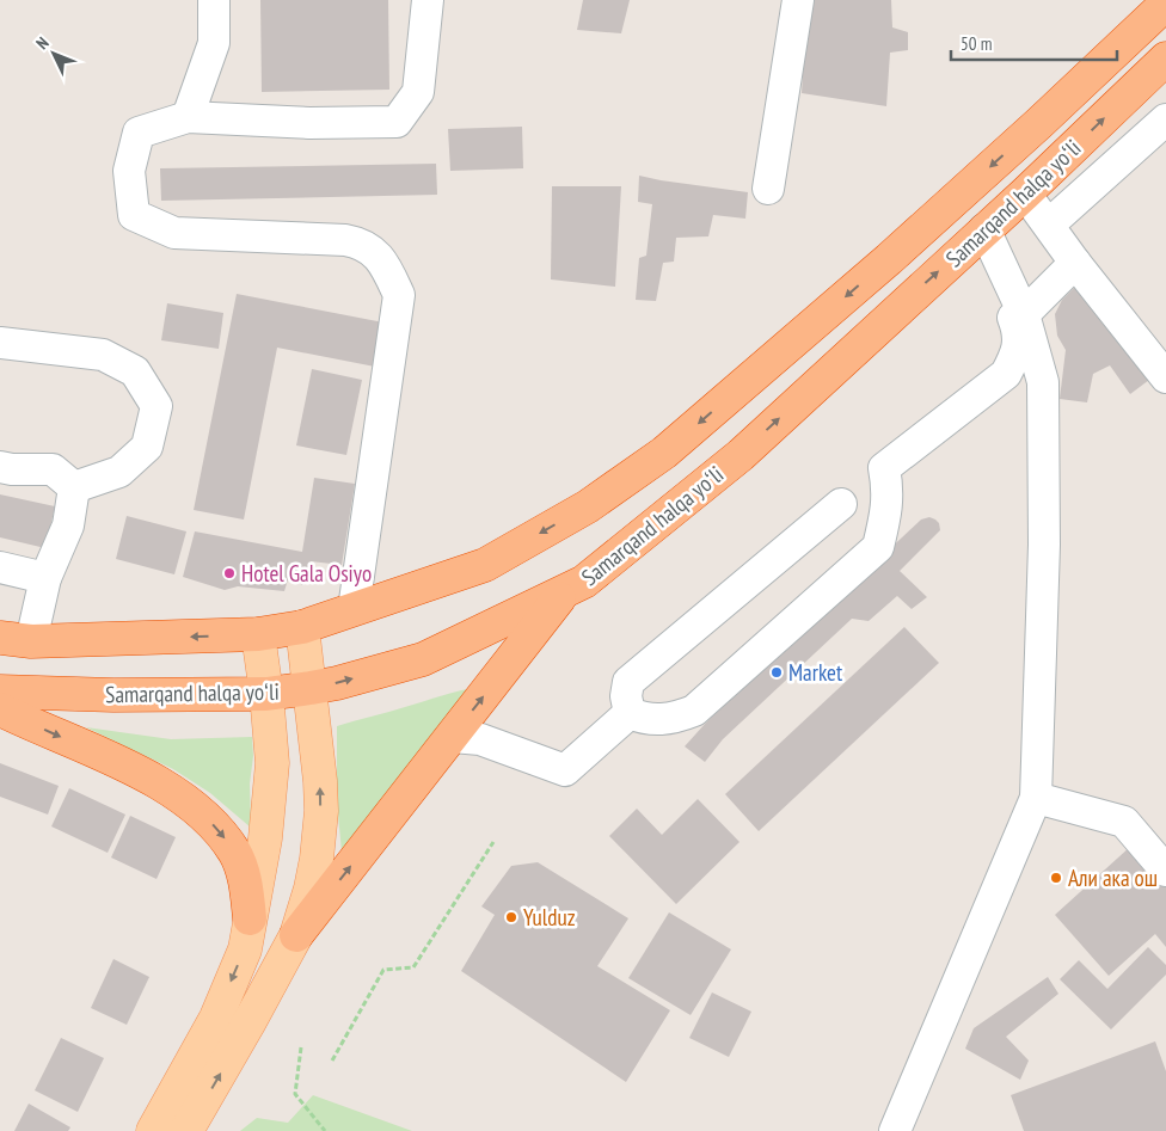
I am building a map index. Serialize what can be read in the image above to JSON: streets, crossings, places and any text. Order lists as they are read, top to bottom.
{
  "streets": {
    "highway": ["Samarqand halqa yoʻli"]
  },
  "places": [
    "Hotel Gala Osiyo",
    "Market",
    "Али ака ош",
    "Yulduz"
  ],
  "scale_bar": "50 m",
  "north": "top left"
}
